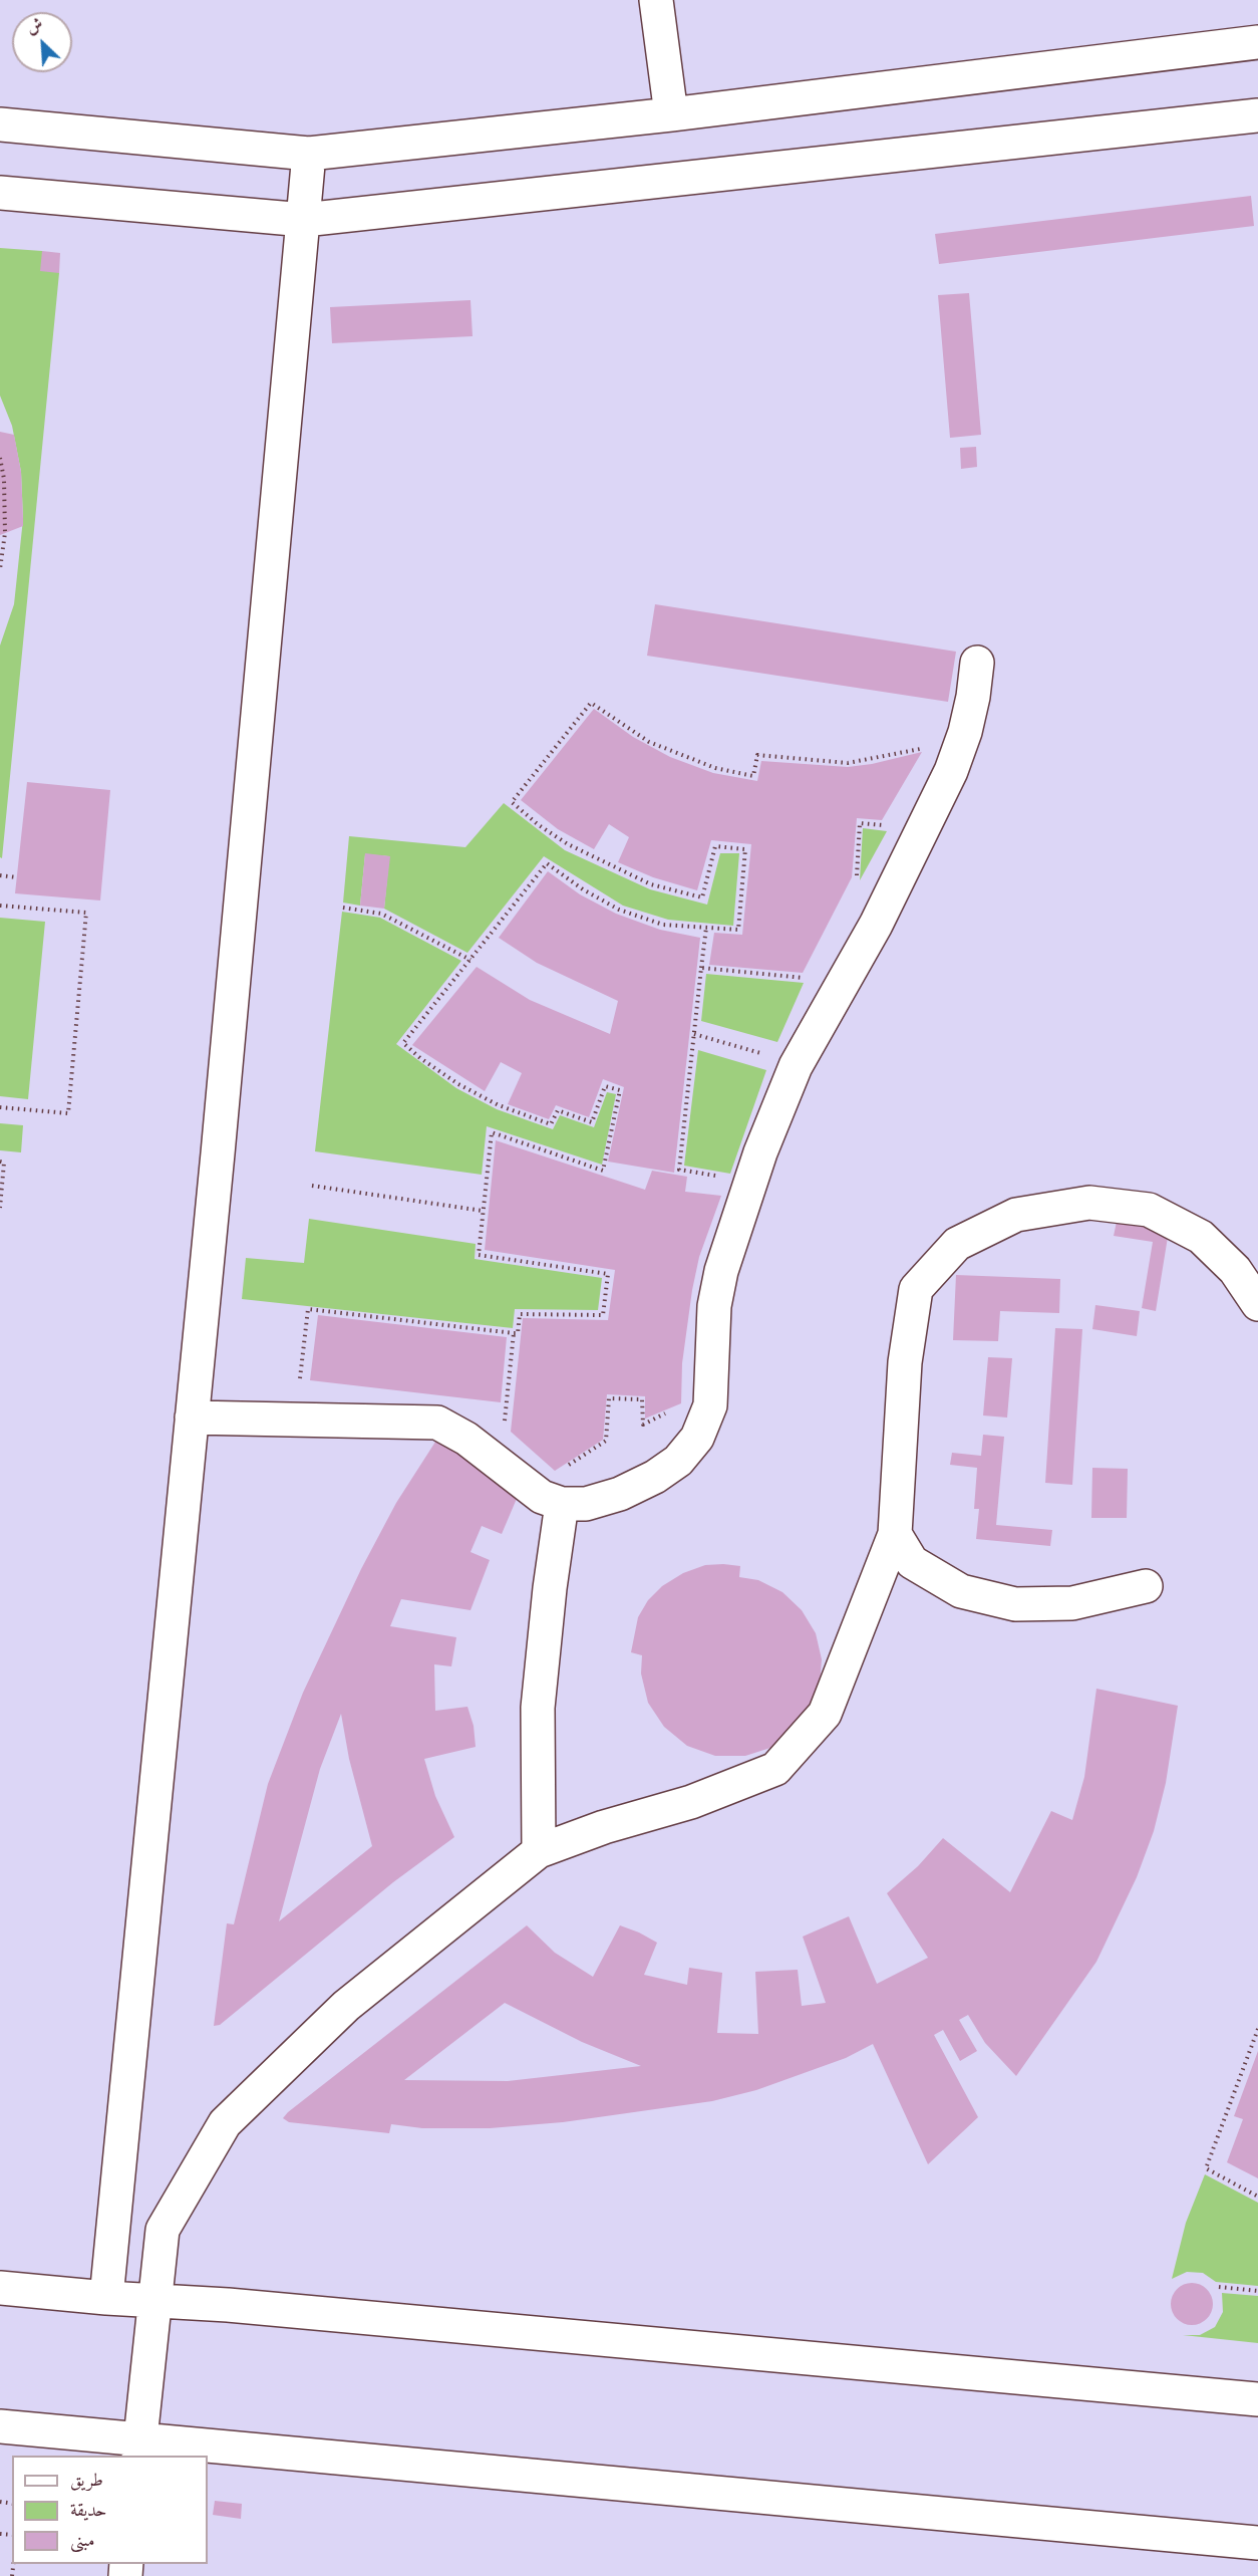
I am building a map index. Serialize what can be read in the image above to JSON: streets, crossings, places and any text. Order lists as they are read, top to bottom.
{
  "legend": ["طريق", "حديقة", "مبنى"],
  "north": "top left"
}
